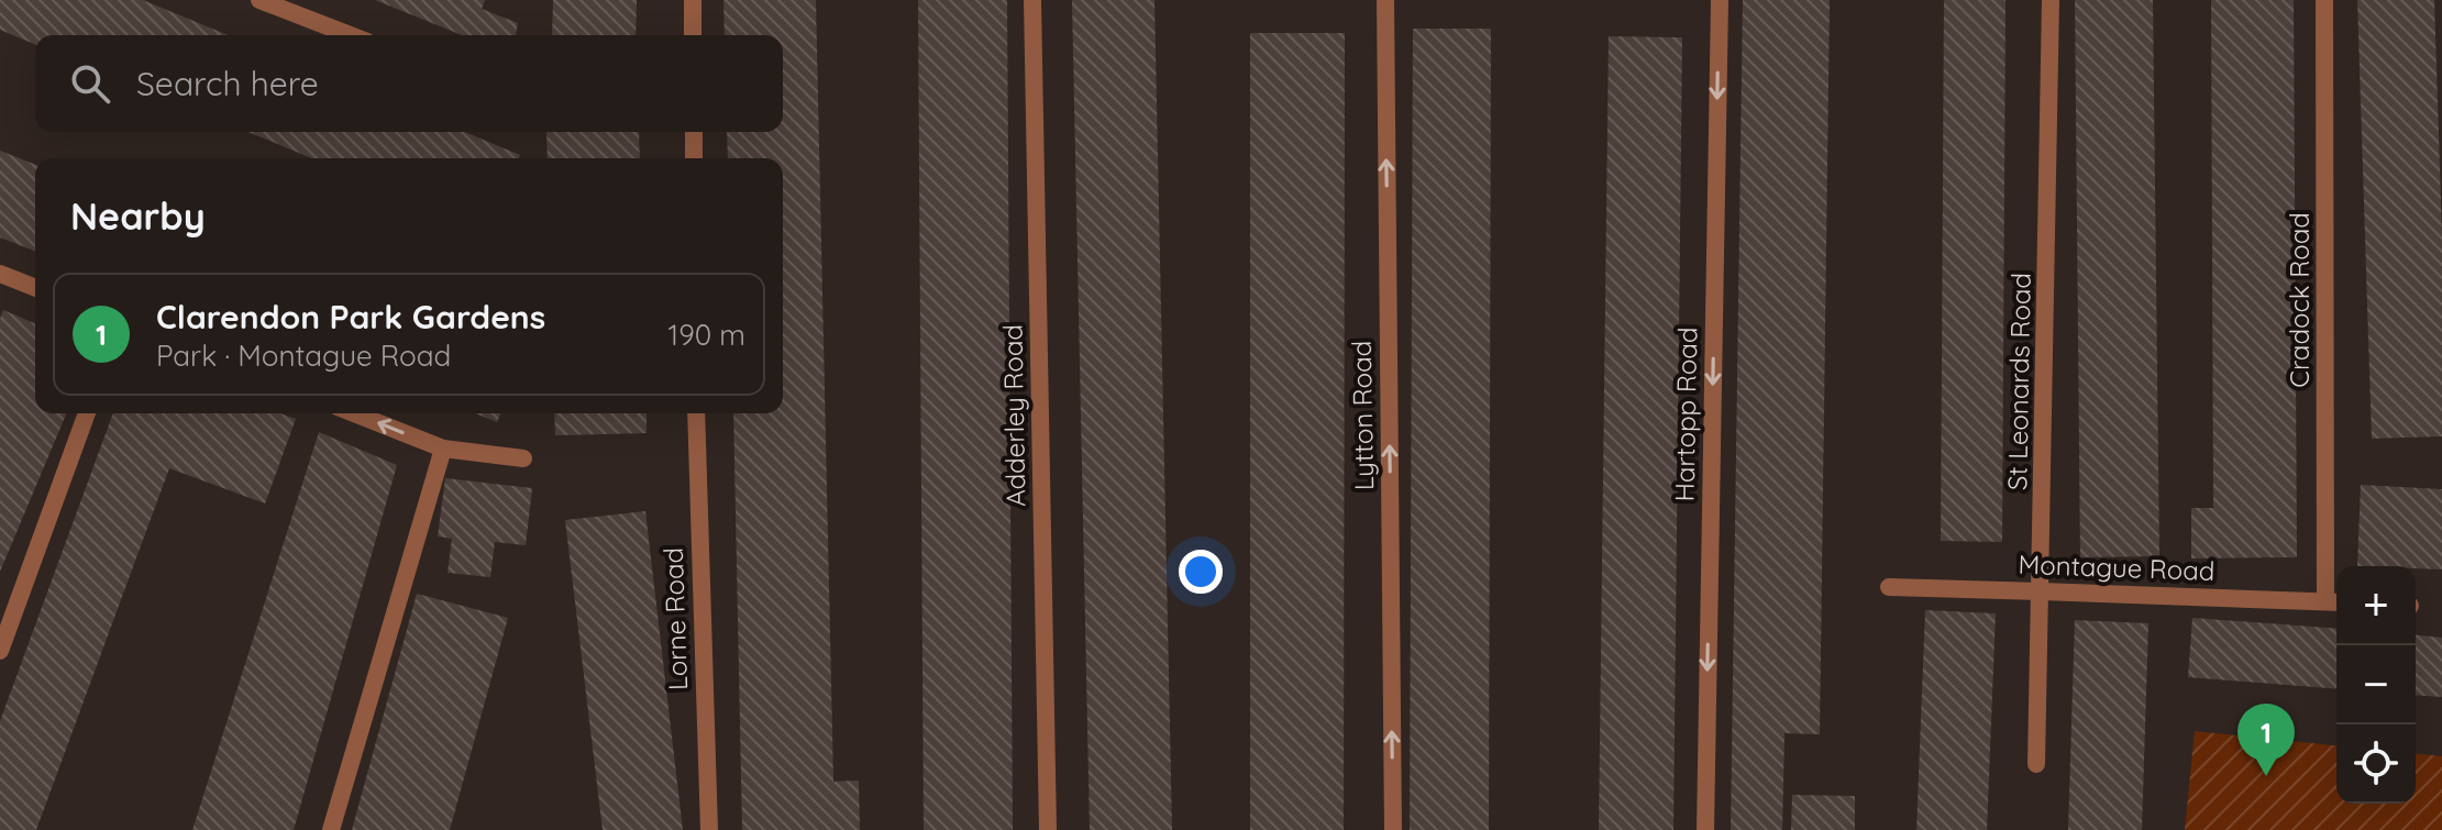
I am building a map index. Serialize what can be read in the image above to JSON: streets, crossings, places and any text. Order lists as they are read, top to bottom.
{
  "streets": {
    "street": [
      "Cradock Road",
      "St Leonards Road",
      "Hartopp Road",
      "Adderley Road",
      "Lytton Road",
      "Montague Road",
      "Lorne Road"
    ]
  },
  "crossings": [
    ["Cradock Road", "Montague Road"],
    ["St Leonards Road", "Montague Road"]
  ],
  "one_way": ["Hartopp Road", "Lytton Road"],
  "page": {
    "search": "Search here",
    "heading": "Nearby",
    "list": [
      {
        "mark": "1",
        "name": "Clarendon Park Gardens",
        "note": "Park · Montague Road",
        "value": "190 m"
      }
    ],
    "map_buttons": ["+", "−"],
    "pins": "1"
  }
}
